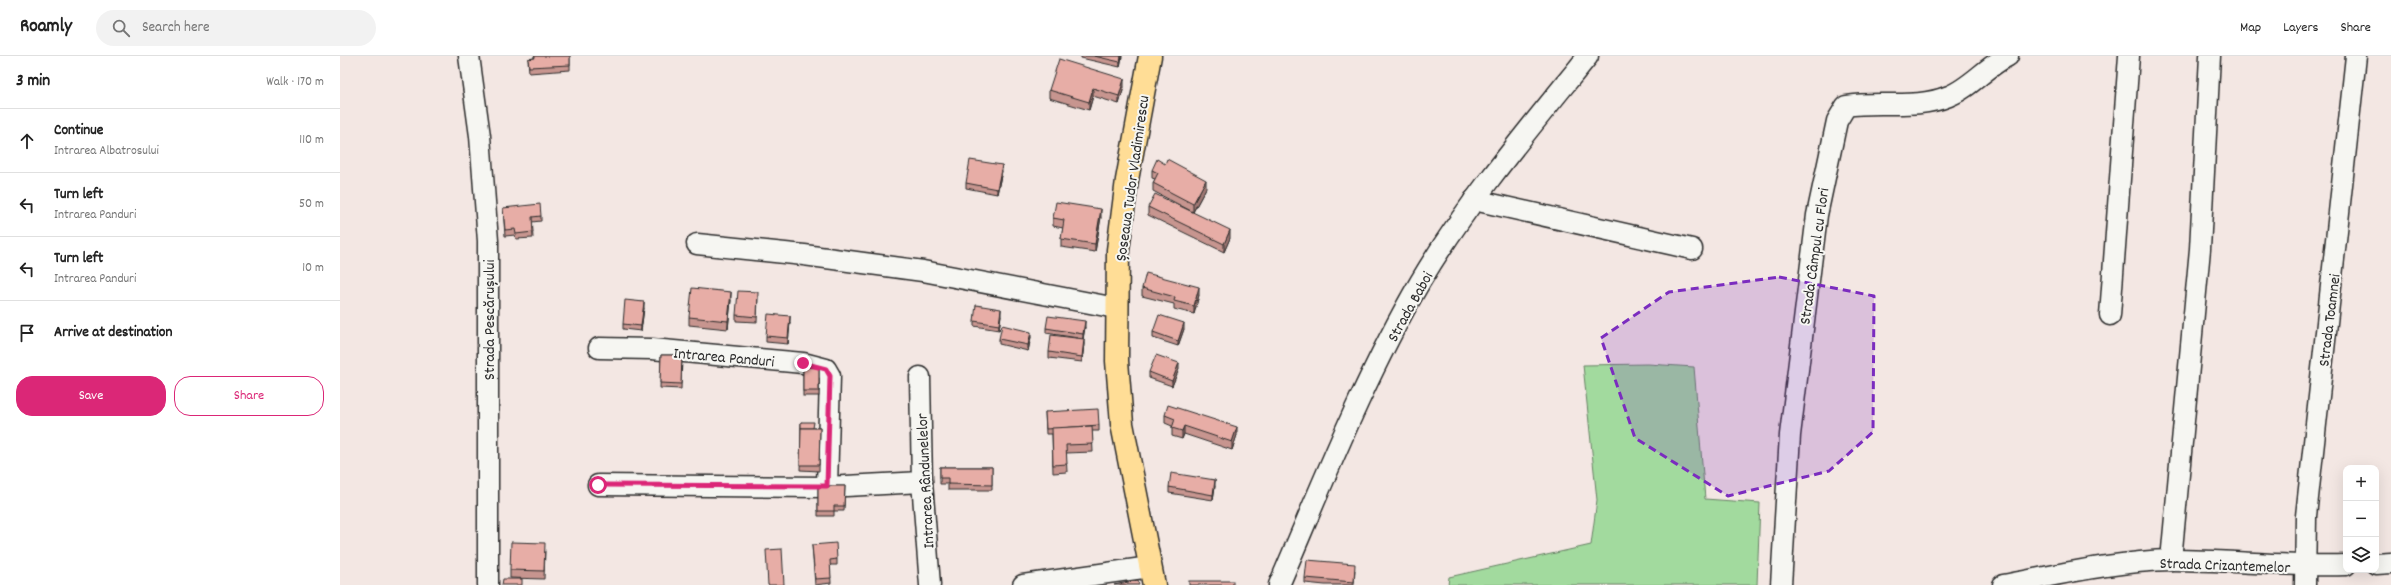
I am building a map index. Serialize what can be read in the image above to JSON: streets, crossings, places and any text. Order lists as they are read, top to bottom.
{
  "streets": {
    "main road": ["Șoseaua Tudor Vladimirescu"],
    "street": [
      "Strada Câmpul cu Flori",
      "Strada Baboi",
      "Strada Pescărușului",
      "Strada Toamnei",
      "Intrarea Panduri",
      "Intrarea Rândunelelor",
      "Strada Crizantemelor"
    ]
  },
  "crossings": [
    ["Strada Toamnei", "Strada Crizantemelor"]
  ],
  "page": {
    "header": "Roamly",
    "search": "Search here",
    "nav": ["Map", "Layers", "Share"],
    "heading": ["3 min", "Walk · 170 m"],
    "list": [
      ["Continue", "Intrarea Albatrosului", "110 m"],
      ["Turn left", "Intrarea Panduri", "50 m"],
      ["Turn left", "Intrarea Panduri", "10 m"],
      "Arrive at destination"
    ],
    "buttons": ["Save", "Share"],
    "map_buttons": ["+", "−"]
  }
}
